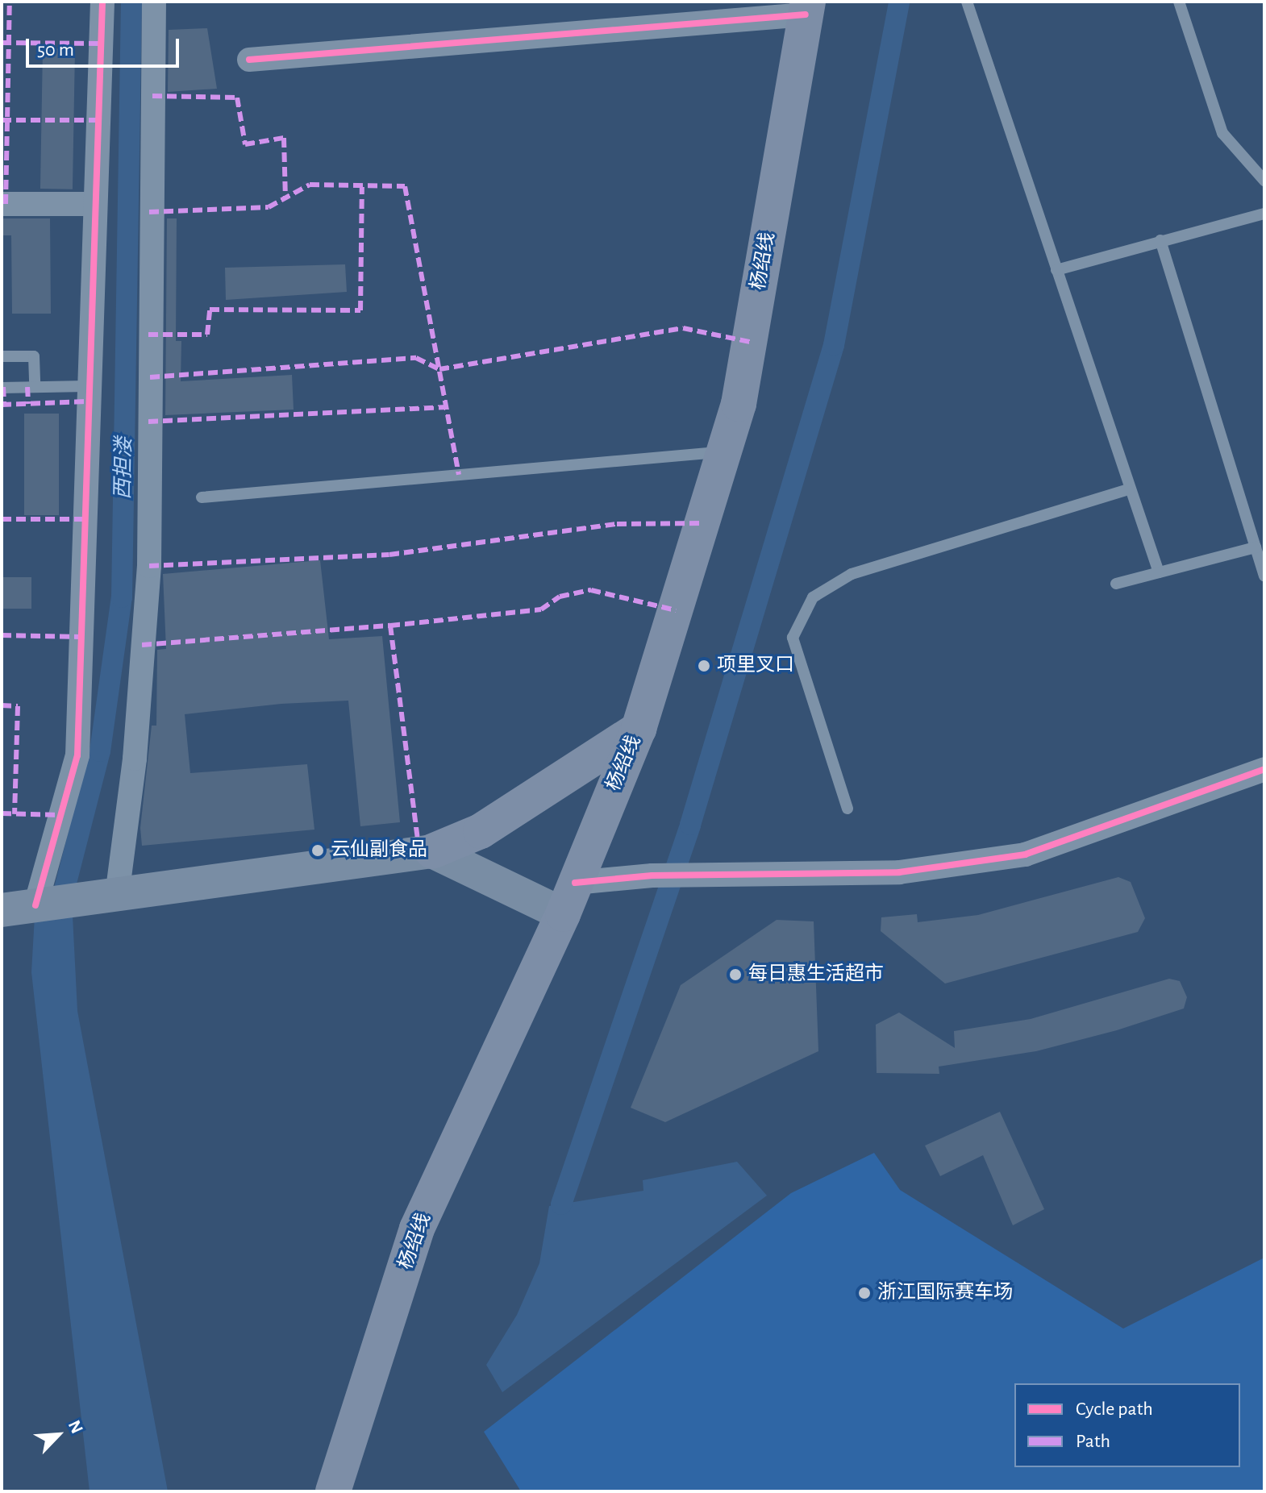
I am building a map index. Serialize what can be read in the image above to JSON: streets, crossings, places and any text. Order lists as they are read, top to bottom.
{
  "streets": {
    "main road": ["杨绍线"]
  },
  "water": ["西担溇"],
  "places": [
    "项里叉口",
    "云仙副食品",
    "每日惠生活超市",
    "浙江国际赛车场"
  ],
  "legend": ["Cycle path", "Path"],
  "scale_bar": "50 m",
  "north": "top right"
}
